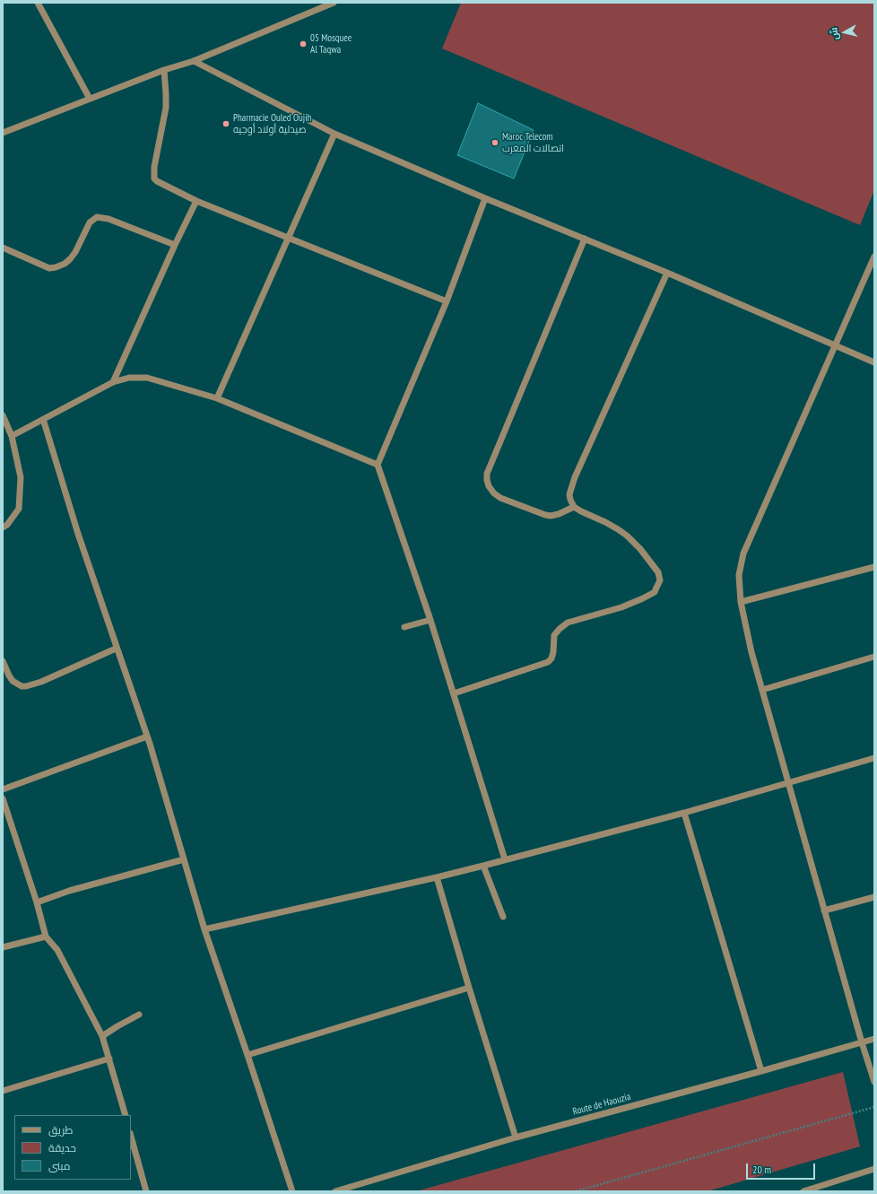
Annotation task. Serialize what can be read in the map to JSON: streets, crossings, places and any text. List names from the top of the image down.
{
  "streets": {
    "street": ["Route de Haouzia"]
  },
  "places": ["05 Mosquee Al Taqwa", "Pharmacie Ouled Oujih صيدلية أولاد أوجيه", "Maroc Telecom اتصالات المغرب"],
  "legend": ["طريق", "حديقة", "مبنى"],
  "scale_bar": "20 m",
  "north": "left"
}
